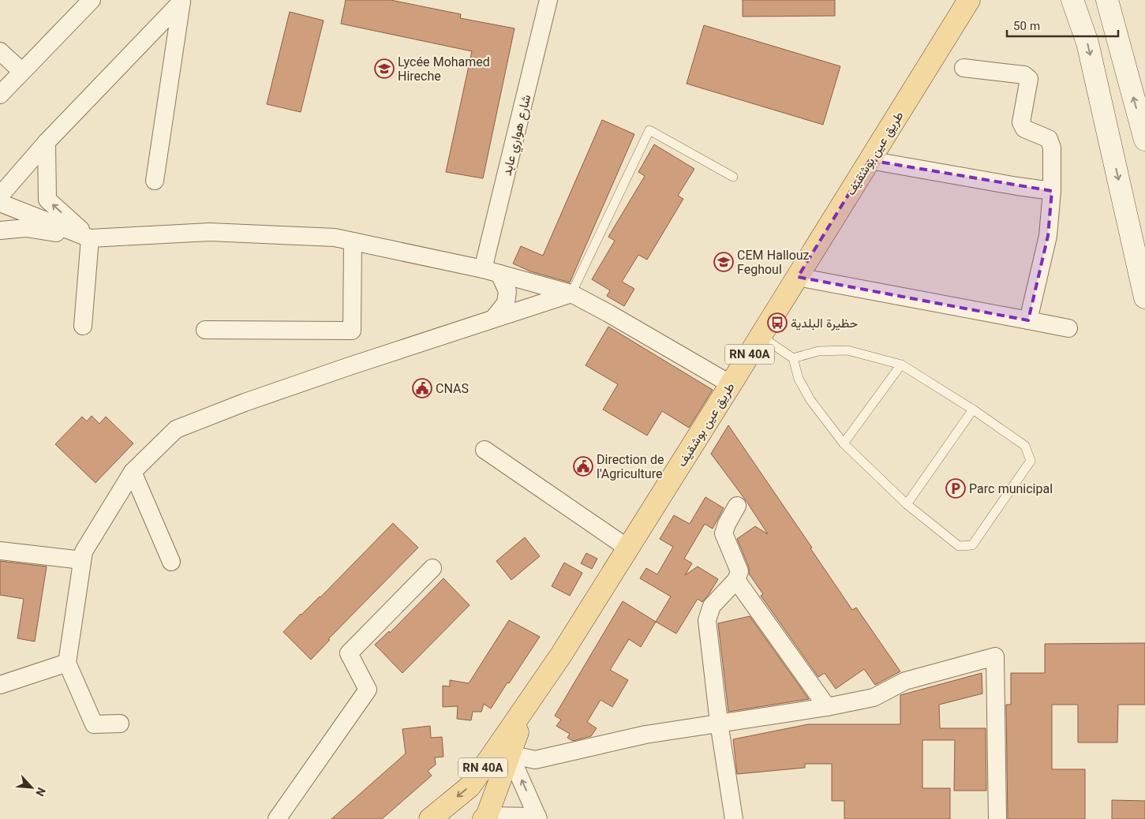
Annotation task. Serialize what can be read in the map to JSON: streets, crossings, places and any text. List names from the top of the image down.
{
  "streets": {
    "main road": ["طريق عين بوشقيف", "RN 40A"],
    "street": ["شارع هواري عابد"]
  },
  "crossings": [
    ["طريق عين بوشقيف", "RN 40A"]
  ],
  "places": {
    "school or university": ["Lycée Mohamed Hireche", "CEM Hallouz Feghoul"],
    "bus stop": ["حظيرة البلدية"],
    "public building": ["CNAS", "Direction de l'Agriculture"],
    "parking": ["Parc municipal"]
  },
  "scale_bar": "50 m",
  "north": "bottom right"
}
